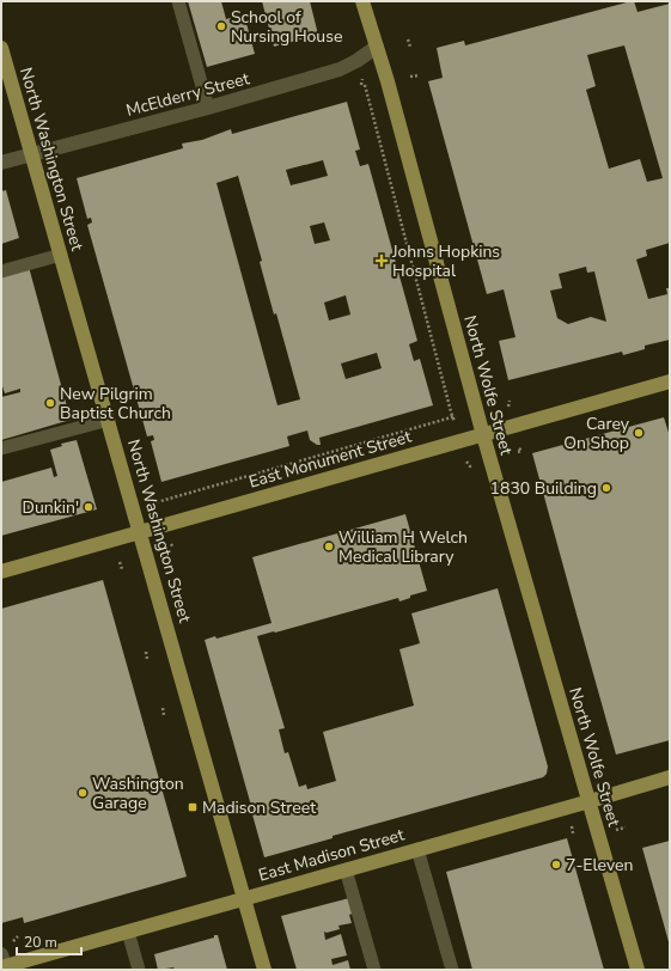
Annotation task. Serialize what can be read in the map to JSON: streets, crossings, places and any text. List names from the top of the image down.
{
  "streets": {
    "main road": [
      "North Washington Street",
      "North Wolfe Street",
      "East Monument Street",
      "East Madison Street"
    ],
    "street": ["McElderry Street"]
  },
  "crossings": [
    ["McElderry Street", "North Washington Street"],
    ["McElderry Street", "North Wolfe Street"],
    ["North Washington Street", "East Monument Street"],
    ["North Washington Street", "East Madison Street"],
    ["North Wolfe Street", "East Monument Street"],
    ["North Wolfe Street", "East Madison Street"]
  ],
  "places": {
    "other": [
      "School of Nursing House",
      "New Pilgrim Baptist Church",
      "Carey On Shop",
      "1830 Building",
      "Dunkin'",
      "William H Welch Medical Library",
      "Washington Garage",
      "7-Eleven"
    ],
    "health": ["Johns Hopkins Hospital"],
    "transit": ["Madison Street"]
  },
  "scale_bar": "20 m"
}
